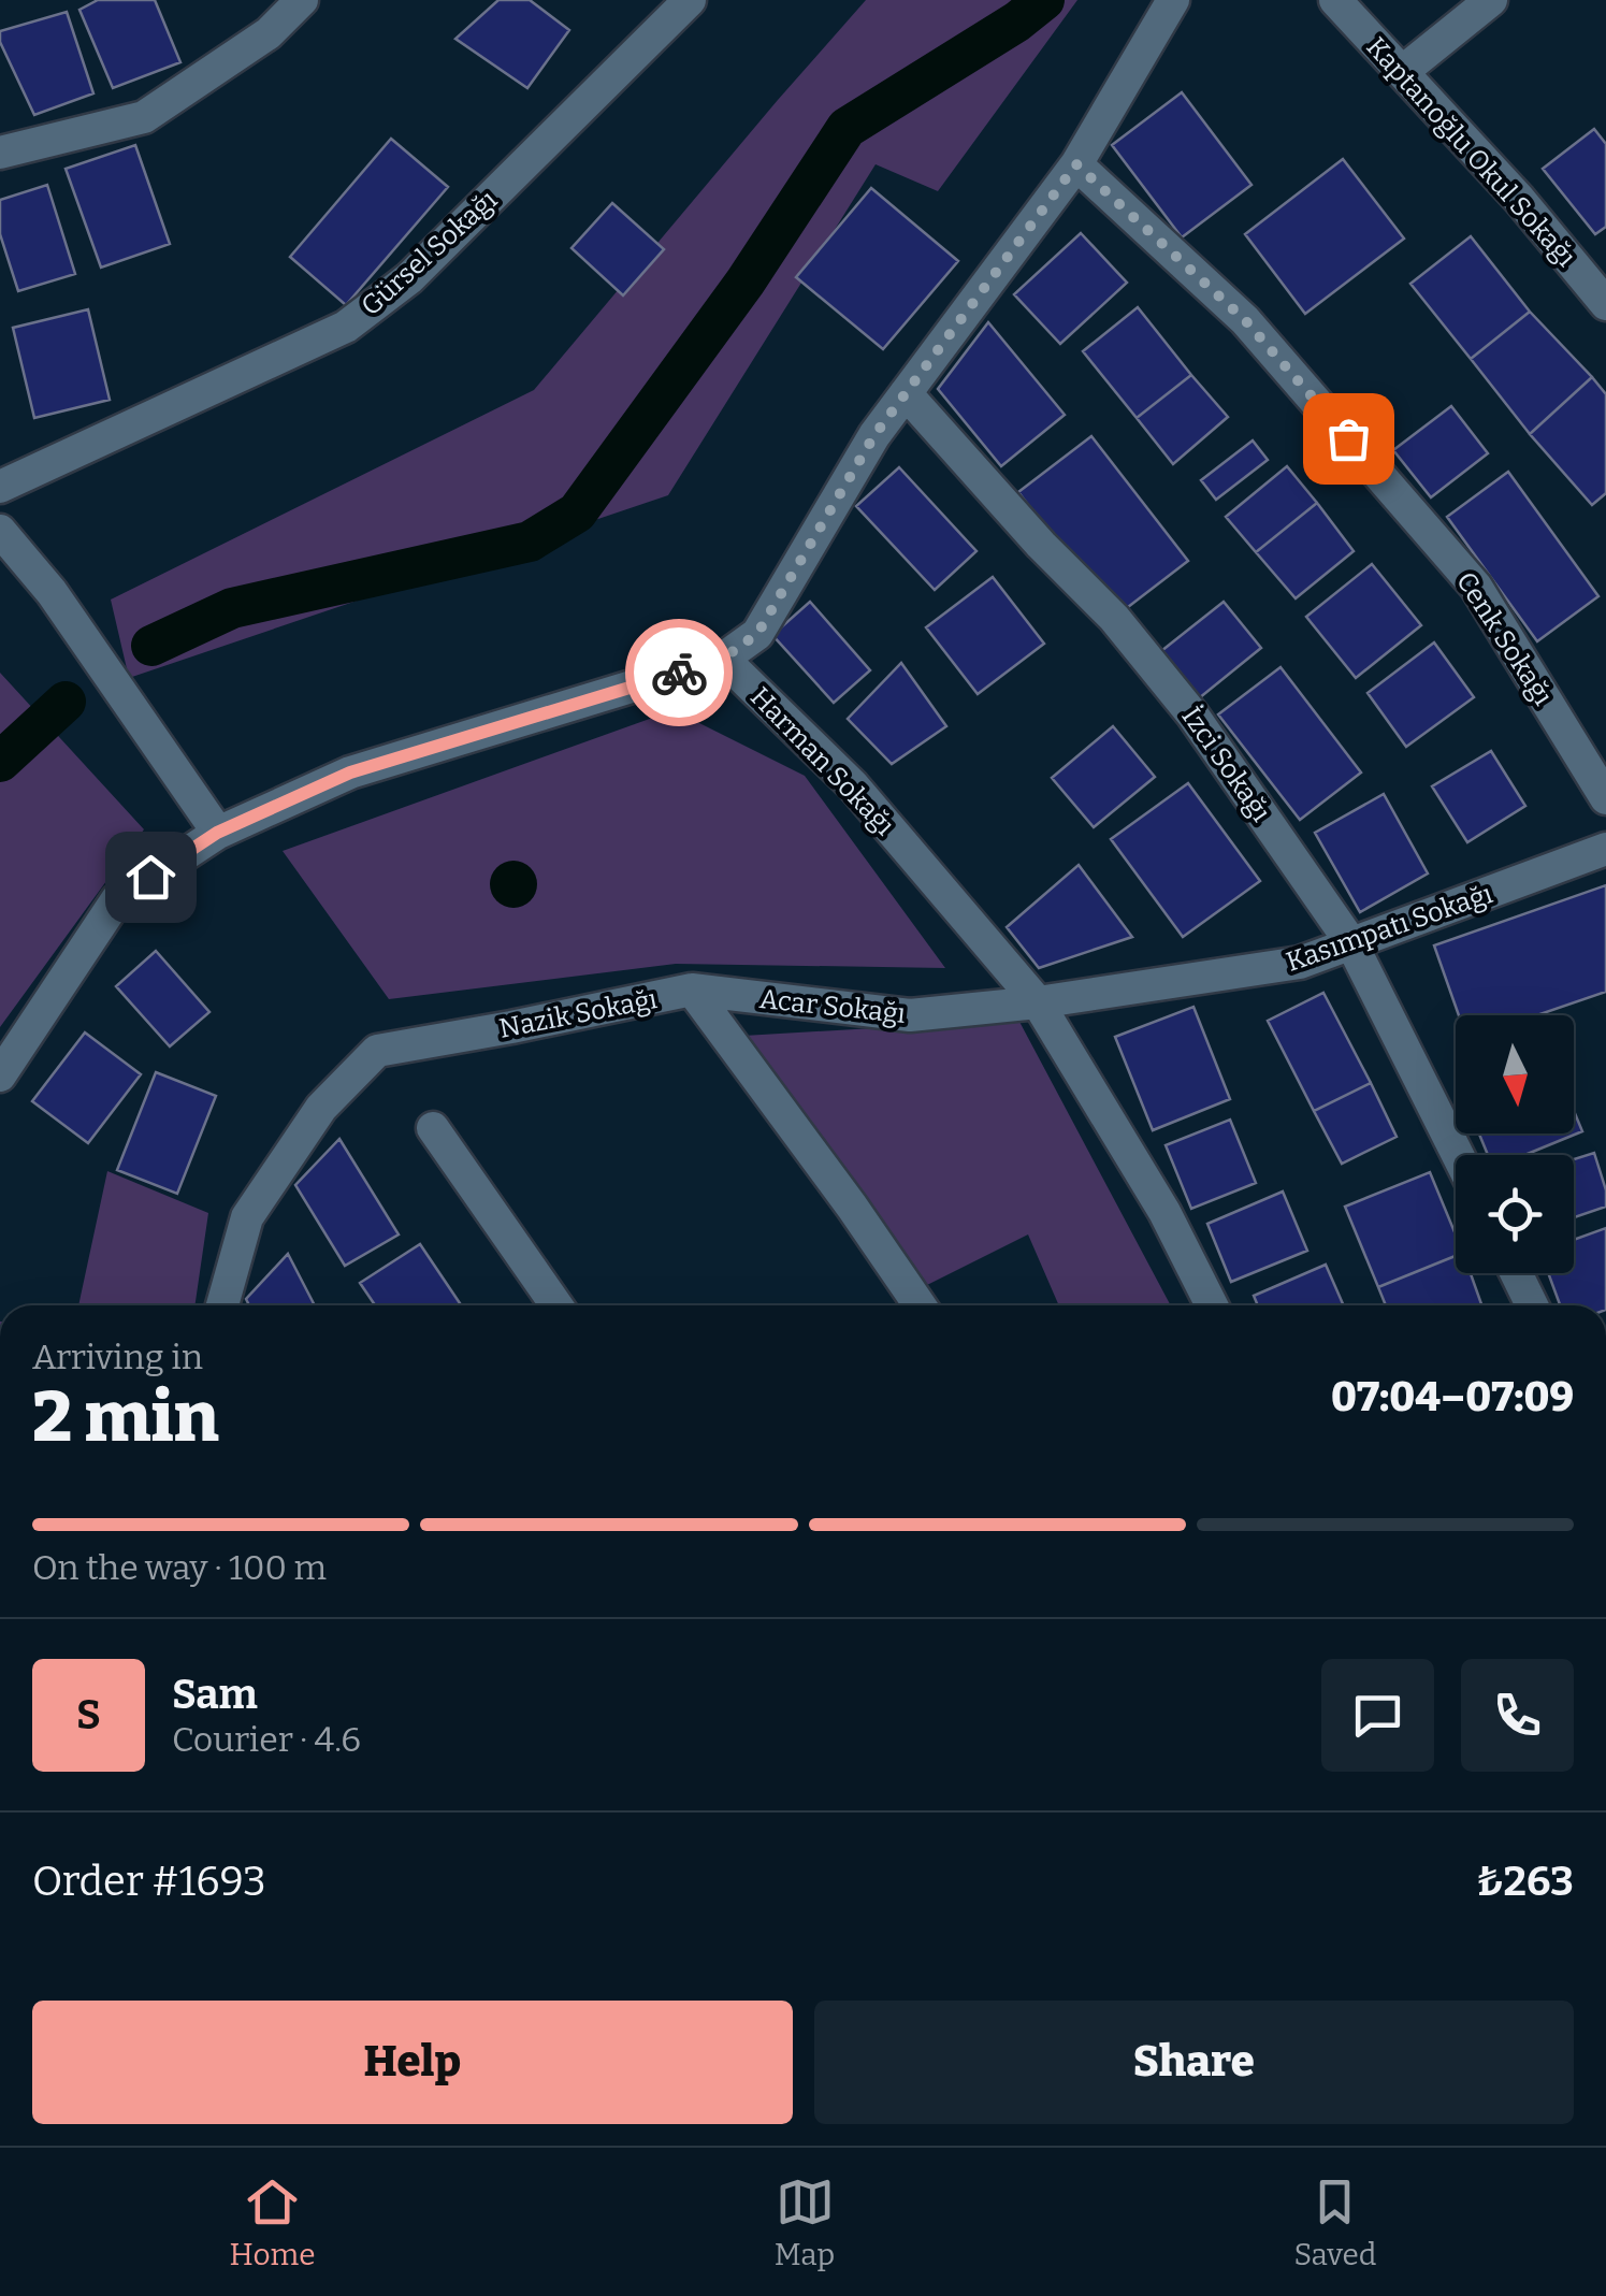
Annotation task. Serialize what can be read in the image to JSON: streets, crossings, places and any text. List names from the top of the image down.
{
  "streets": {
    "street": [
      "Kaptanoğlu Okul Sokağı",
      "Gürsel Sokağı",
      "Cenk Sokağı",
      "Harman Sokağı",
      "İzci Sokağı",
      "Kasımpatı Sokağı",
      "Acar Sokağı",
      "Nazik Sokağı"
    ]
  },
  "crossings": [
    ["Harman Sokağı", "Kasımpatı Sokağı"],
    ["Harman Sokağı", "Acar Sokağı"],
    ["İzci Sokağı", "Kasımpatı Sokağı"],
    ["Kasımpatı Sokağı", "Acar Sokağı"],
    ["Acar Sokağı", "Nazik Sokağı"]
  ],
  "north": "bottom",
  "page": {
    "heading": ["2 min", "Arriving in", "07:04–07:09"],
    "panel": [
      "Sam",
      "Courier · 4.6",
      "Order #1693",
      "₺263"
    ],
    "bar": "On the way · 100 m",
    "round": "S",
    "buttons": ["Help", "Share"],
    "tabs": ["Home", "Map", "Saved"]
  }
}
